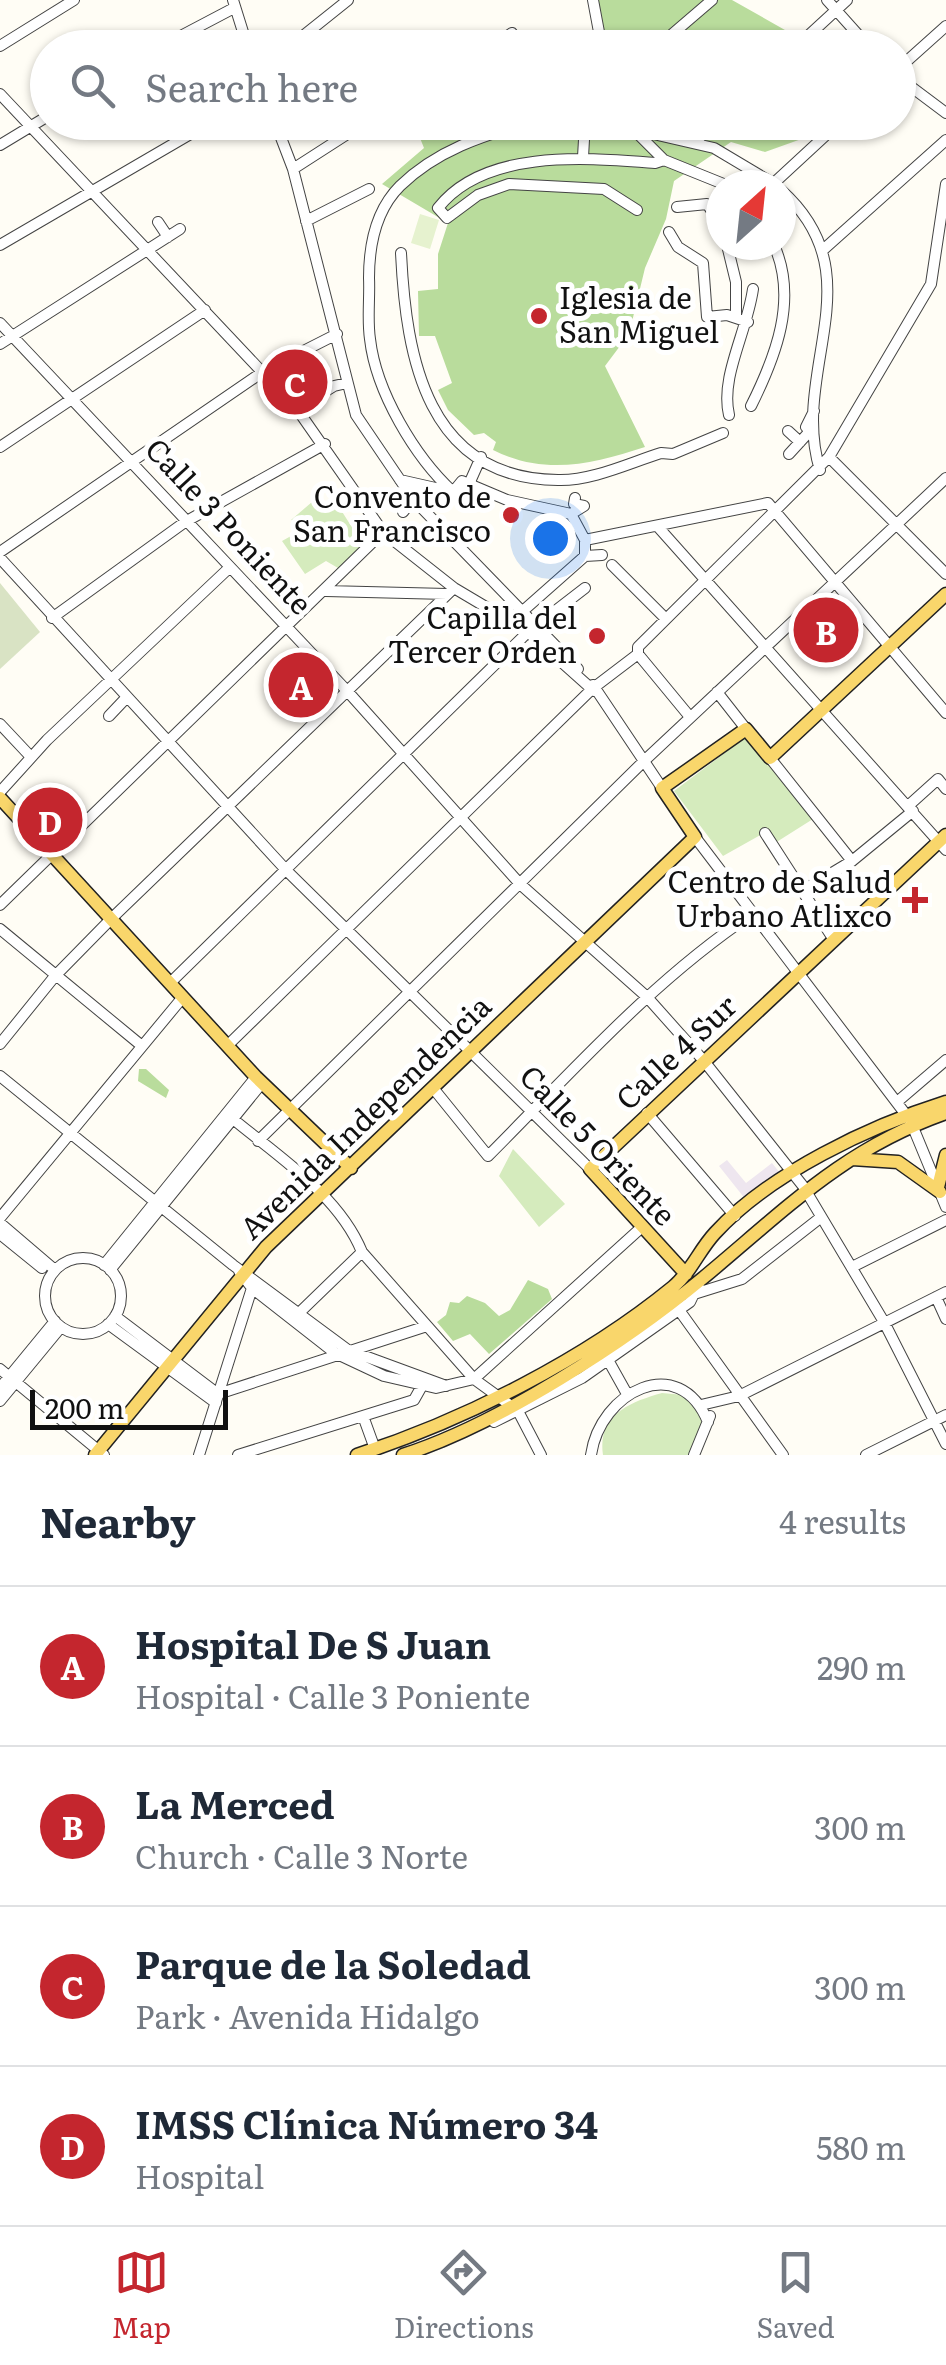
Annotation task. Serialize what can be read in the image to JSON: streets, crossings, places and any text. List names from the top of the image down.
{
  "streets": {
    "main road": ["Calle 4 Sur", "Avenida Independencia", "Calle 5 Oriente"],
    "street": ["Calle 3 Poniente"]
  },
  "crossings": [
    ["Calle 3 Poniente", "Calle 4 Sur"],
    ["Calle 3 Poniente", "Avenida Independencia"],
    ["Calle 4 Sur", "Calle 5 Oriente"],
    ["Avenida Independencia", "Calle 5 Oriente"]
  ],
  "places": {
    "other": ["Iglesia de San Miguel", "Convento de San Francisco", "Capilla del Tercer Orden"],
    "health": ["Centro de Salud Urbano Atlixco"]
  },
  "scale_bar": "200 m",
  "north": "top right",
  "page": {
    "search": "Search here",
    "pins": [
      "C",
      "B",
      "A",
      "D"
    ],
    "scale": "200 m",
    "heading": ["Nearby", "4 results"],
    "list": [
      {
        "mark": "A",
        "name": "Hospital De S Juan",
        "note": "Hospital · Calle 3 Poniente",
        "value": "290 m"
      },
      {
        "mark": "B",
        "name": "La Merced",
        "note": "Church · Calle 3 Norte",
        "value": "300 m"
      },
      {
        "mark": "C",
        "name": "Parque de la Soledad",
        "note": "Park · Avenida Hidalgo",
        "value": "300 m"
      },
      {
        "mark": "D",
        "name": "IMSS Clínica Número 34",
        "note": "Hospital",
        "value": "580 m"
      }
    ],
    "nav": ["Map", "Directions", "Saved"]
  }
}
